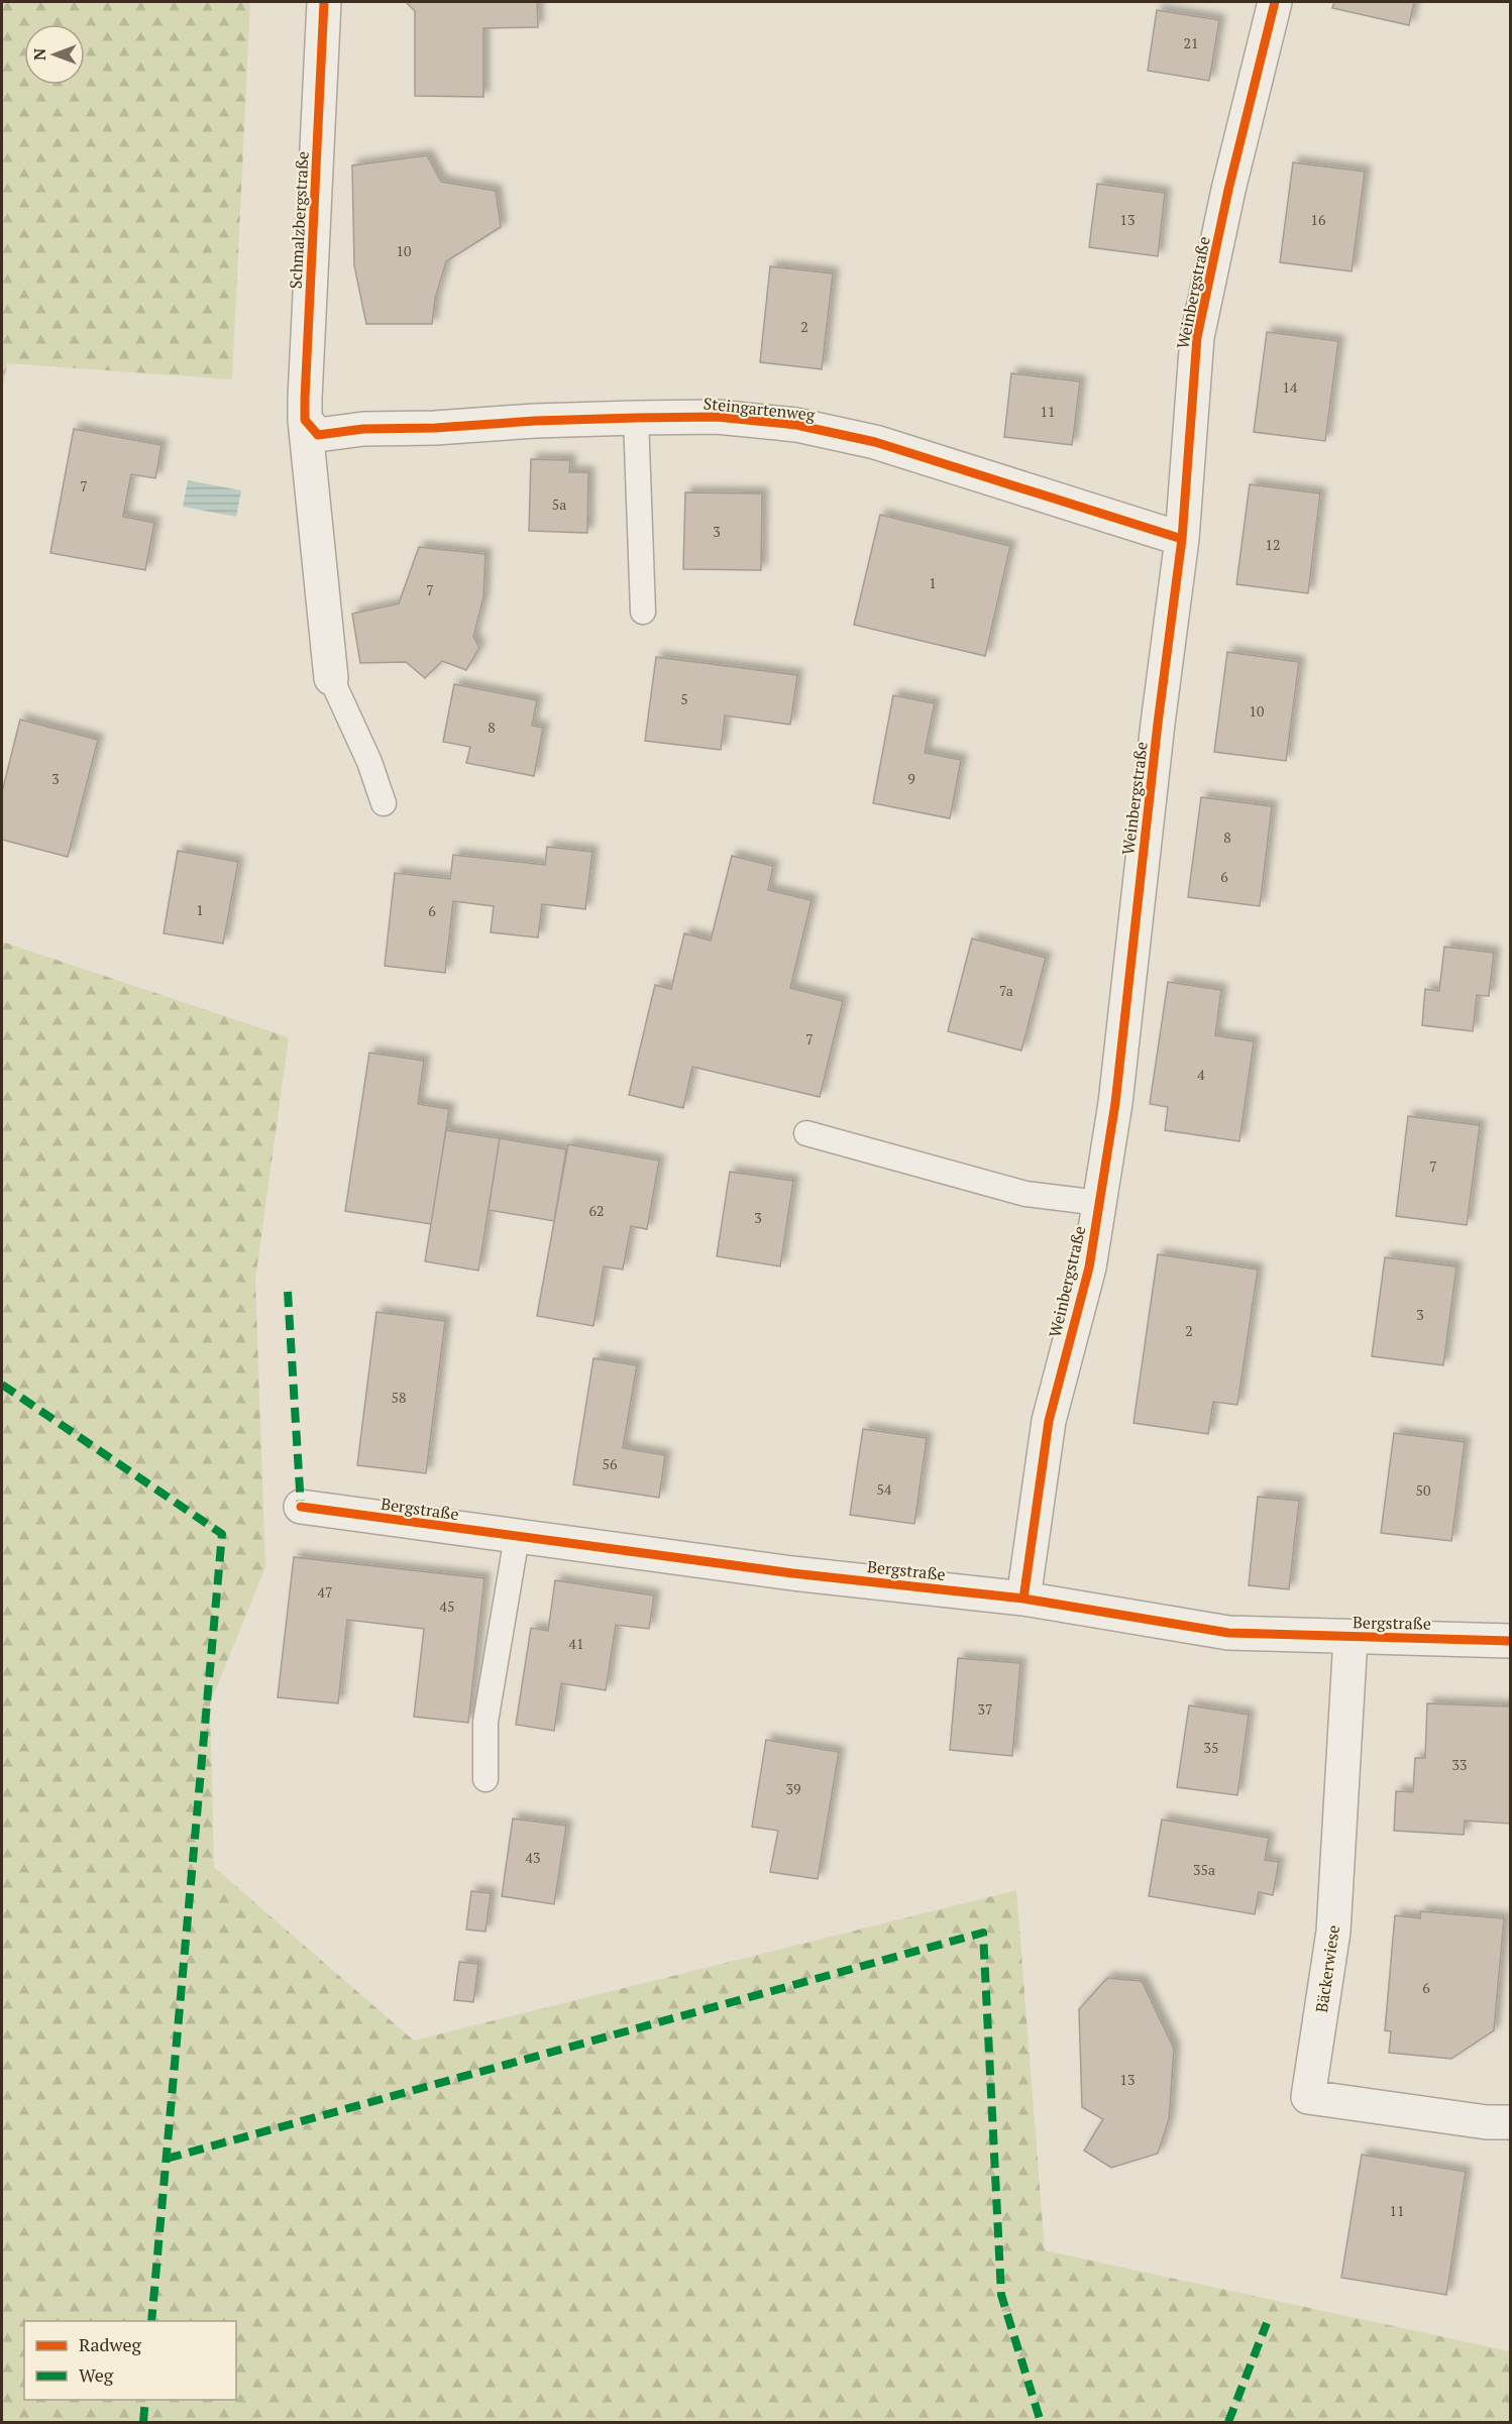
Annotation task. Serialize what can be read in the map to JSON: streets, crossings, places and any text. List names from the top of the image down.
{
  "streets": {
    "street": [
      "Schmalzbergstraße",
      "Weinbergstraße",
      "Steingartenweg",
      "Bergstraße",
      "Bäckerwiese"
    ]
  },
  "crossings": [
    ["Schmalzbergstraße", "Steingartenweg"],
    ["Weinbergstraße", "Steingartenweg"],
    ["Weinbergstraße", "Bergstraße"],
    ["Bergstraße", "Bäckerwiese"]
  ],
  "house_numbers": [
    "21",
    "13",
    "16",
    "10",
    "2",
    "14",
    "11",
    "7",
    "5a",
    "3",
    "12",
    "1",
    "7",
    "5",
    "10",
    "8",
    "3",
    "9",
    "8",
    "6",
    "1",
    "6",
    "7a",
    "7",
    "4",
    "7",
    "62",
    "3",
    "3",
    "2",
    "58",
    "56",
    "54",
    "50",
    "47",
    "45",
    "41",
    "37",
    "35",
    "33",
    "39",
    "43",
    "35a",
    "6",
    "13",
    "11"
  ],
  "legend": ["Radweg", "Weg"],
  "north": "left"
}
